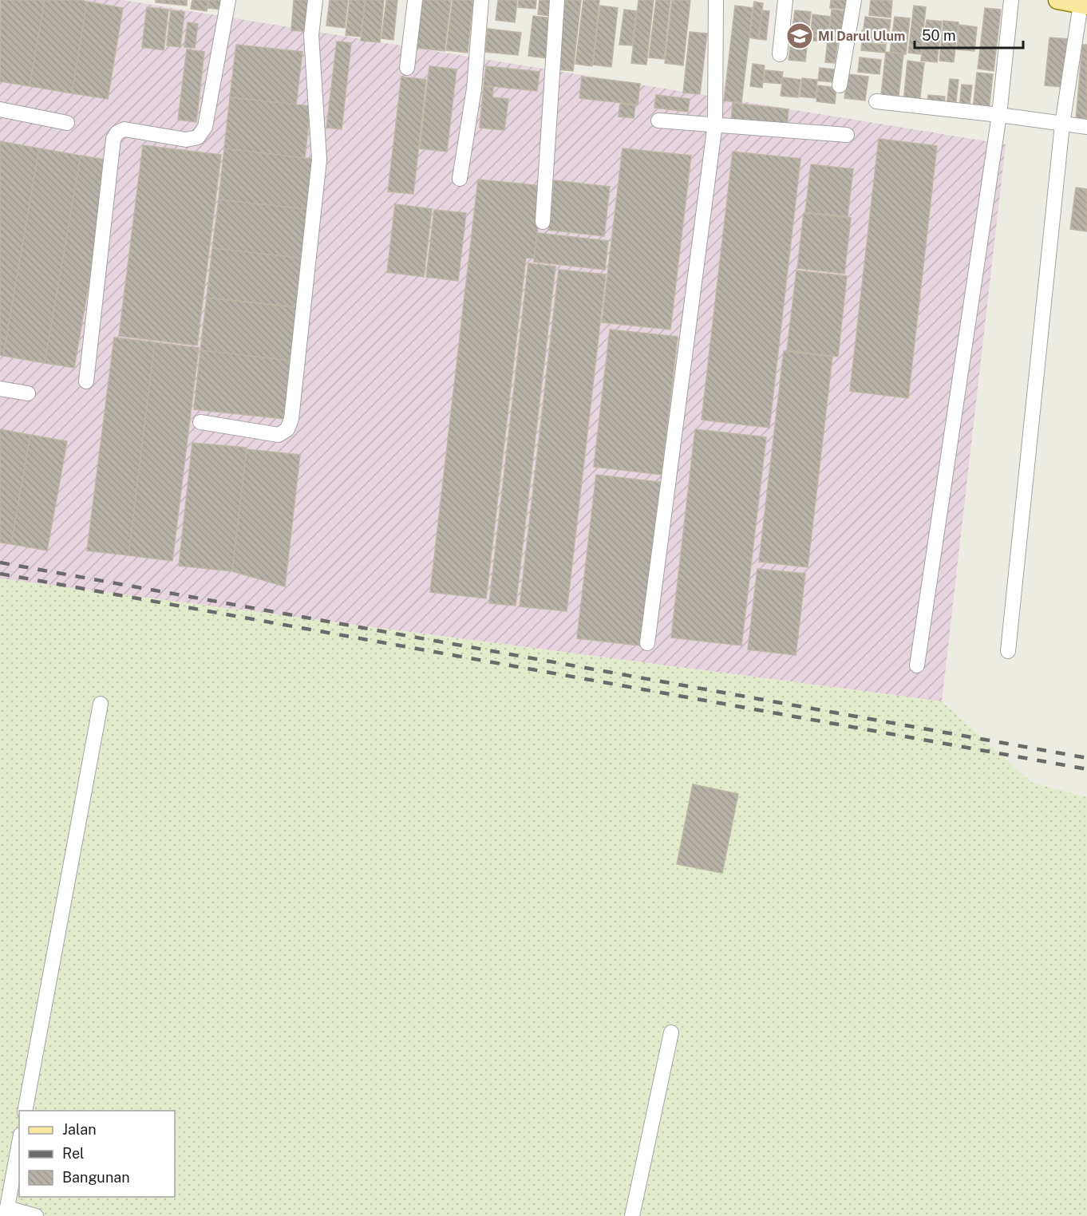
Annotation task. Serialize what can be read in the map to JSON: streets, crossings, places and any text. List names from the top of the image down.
{
  "places": {
    "school or university": ["MI Darul Ulum"]
  },
  "legend": ["Jalan", "Rel", "Bangunan"],
  "scale_bar": "50 m"
}
